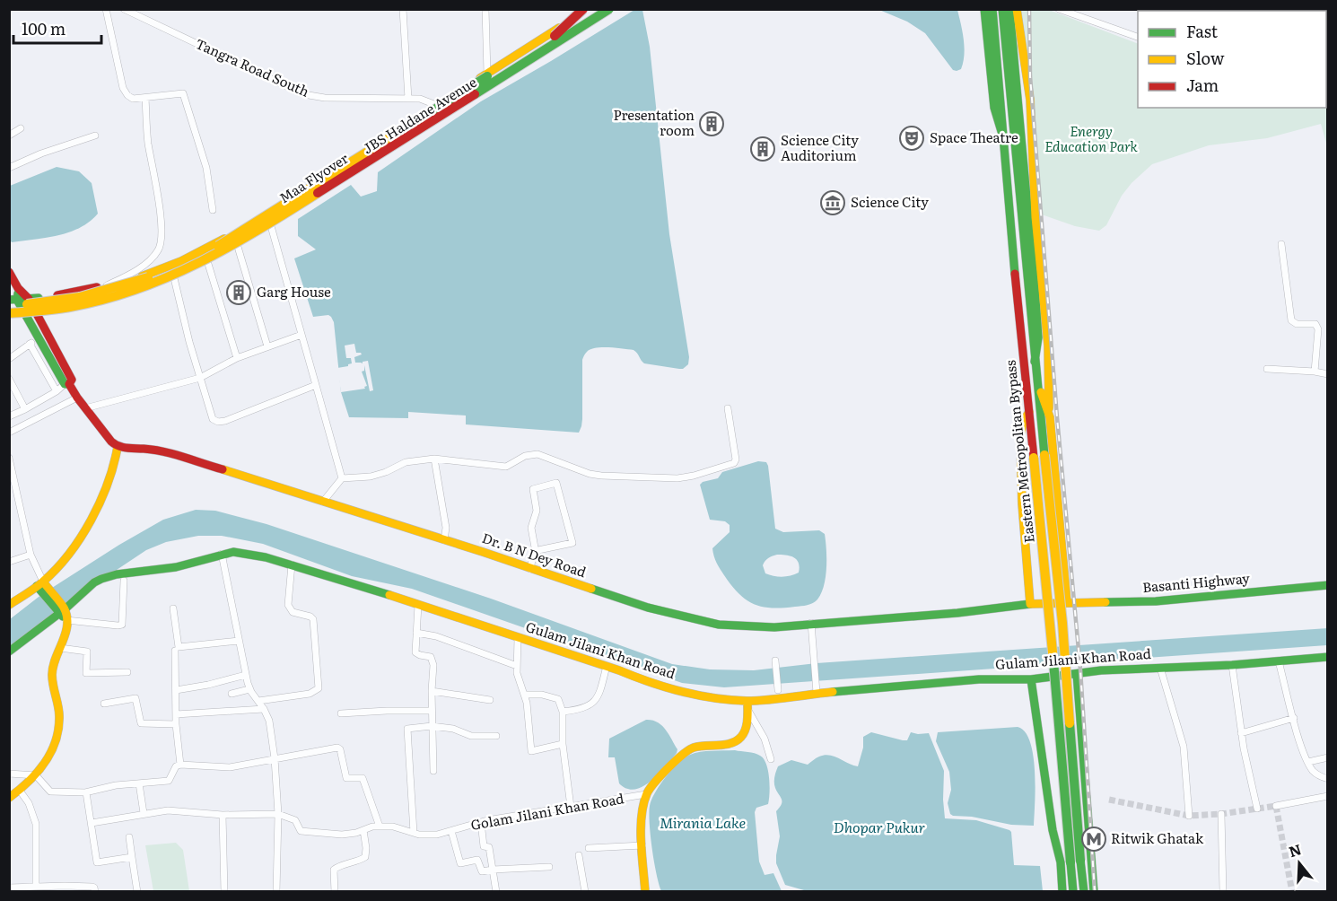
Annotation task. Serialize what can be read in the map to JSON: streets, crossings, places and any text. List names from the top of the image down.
{
  "streets": {
    "main road": [
      "JBS Haldane Avenue",
      "Maa Flyover",
      "Eastern Metropolitan Bypass",
      "Dr. B N Dey Road",
      "Basanti Highway",
      "Gulam Jilani Khan Road"
    ],
    "street": ["Tangra Road South", "Golam Jilani Khan Road"]
  },
  "crossings": [
    ["Tangra Road South", "JBS Haldane Avenue"],
    ["Dr. B N Dey Road", "Basanti Highway"]
  ],
  "water": ["Mirania Lake", "Dhopar Pukur"],
  "parks": ["Energy Education Park"],
  "places": {
    "building": ["Presentation room", "Science City Auditorium", "Garg House"],
    "theatre": ["Space Theatre"],
    "museum": ["Science City"],
    "metro station": ["Ritwik Ghatak"]
  },
  "legend": ["Fast", "Slow", "Jam"],
  "scale_bar": "100 m",
  "north": "top"
}
